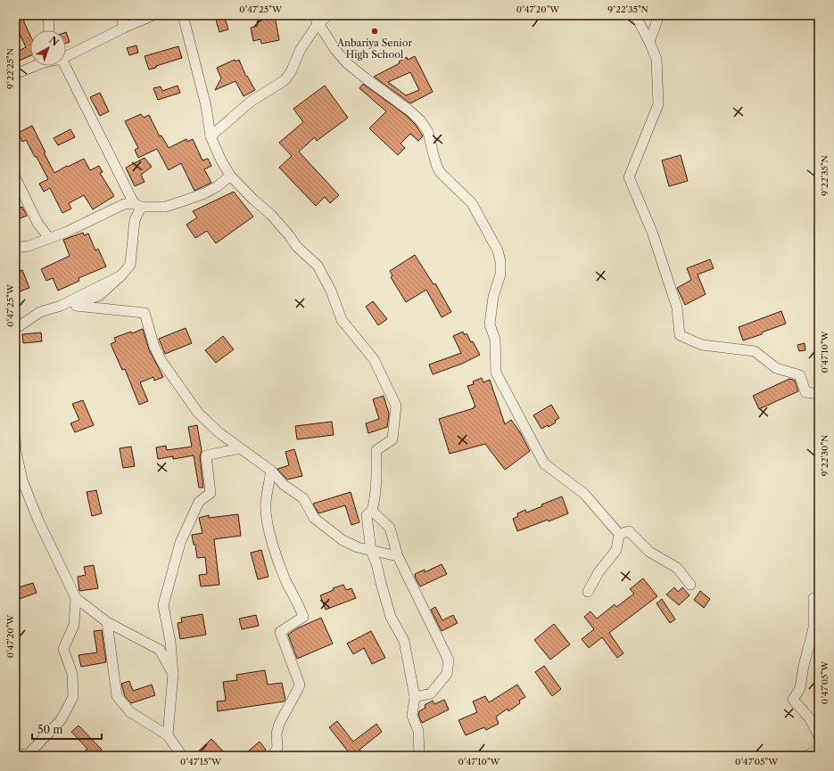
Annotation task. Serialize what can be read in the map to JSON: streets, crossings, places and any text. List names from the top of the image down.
{
  "places": ["Anbariya Senior High School"],
  "scale_bar": "50 m",
  "north": "top right",
  "coordinates": [
    "0°47'25\"W",
    "0°47'20\"W",
    "9°22'35\"N",
    "9°22'25\"N",
    "0°47'10\"W",
    "9°22'30\"N",
    "0°47'05\"W",
    "0°47'15\"W"
  ]
}
